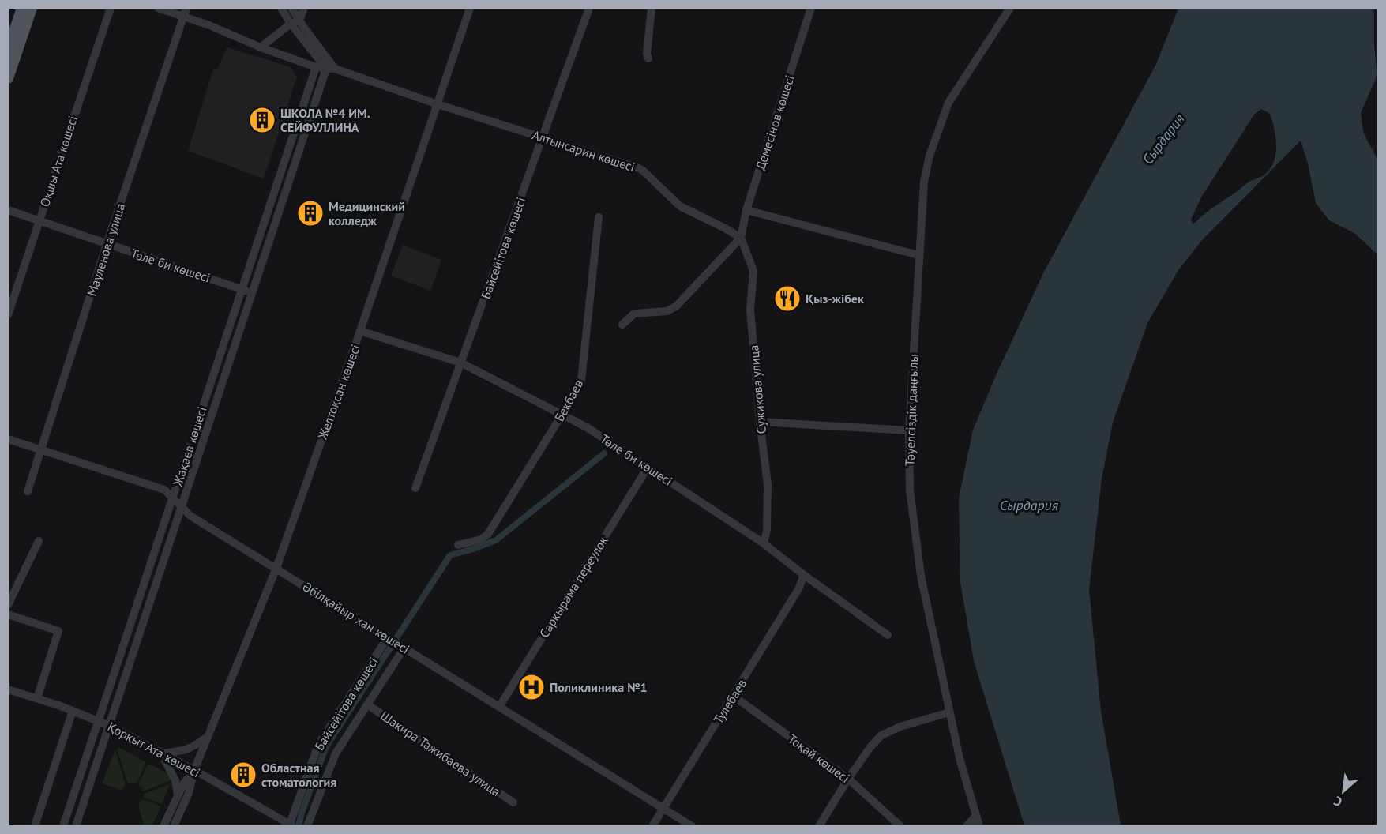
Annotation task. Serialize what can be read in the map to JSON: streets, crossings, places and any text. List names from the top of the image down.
{
  "streets": {
    "street": [
      "Демесінов көшесі",
      "Алтынсарин көшесі",
      "Оқшы Ата көшесі",
      "Байсейітова көшесі",
      "Мауленова улица",
      "Төле би көшесі",
      "Сужикова улица",
      "Желтоқсан көшесі",
      "Бекбаев",
      "Тәуелсіздік даңғылы",
      "Жақаев көшесі",
      "Саркырама переулок",
      "Әбілқайыр хан көшесі",
      "Тулебаев",
      "Қорқыт Ата көшесі",
      "Шакира Тажибаева улица",
      "Тоқай көшесі"
    ]
  },
  "crossings": [
    ["Демесінов көшесі", "Алтынсарин көшесі"],
    ["Демесінов көшесі", "Сужикова улица"],
    ["Алтынсарин көшесі", "Байсейітова көшесі"],
    ["Алтынсарин көшесі", "Сужикова улица"],
    ["Алтынсарин көшесі", "Желтоқсан көшесі"],
    ["Алтынсарин көшесі", "Жақаев көшесі"],
    ["Оқшы Ата көшесі", "Төле би көшесі"],
    ["Байсейітова көшесі", "Төле би көшесі"],
    ["Байсейітова көшесі", "Әбілқайыр хан көшесі"],
    ["Байсейітова көшесі", "Қорқыт Ата көшесі"],
    ["Байсейітова көшесі", "Шакира Тажибаева улица"],
    ["Мауленова улица", "Төле би көшесі"],
    ["Мауленова улица", "Әбілқайыр хан көшесі"],
    ["Төле би көшесі", "Сужикова улица"],
    ["Төле би көшесі", "Желтоқсан көшесі"],
    ["Төле би көшесі", "Бекбаев"],
    ["Төле би көшесі", "Жақаев көшесі"],
    ["Төле би көшесі", "Саркырама переулок"],
    ["Төле би көшесі", "Тулебаев"],
    ["Желтоқсан көшесі", "Әбілқайыр хан көшесі"],
    ["Желтоқсан көшесі", "Қорқыт Ата көшесі"],
    ["Жақаев көшесі", "Әбілқайыр хан көшесі"],
    ["Жақаев көшесі", "Қорқыт Ата көшесі"],
    ["Саркырама переулок", "Әбілқайыр хан көшесі"],
    ["Әбілқайыр хан көшесі", "Тулебаев"],
    ["Тулебаев", "Тоқай көшесі"]
  ],
  "water": ["Сырдария"],
  "places": {
    "building": ["ШКОЛА №4 ИМ. СЕЙФУЛЛИНА", "Медицинский колледж", "Областная стоматология"],
    "restaurant": ["Қыз-жібек"],
    "hospital": ["Поликлиника №1"]
  },
  "north": "bottom left"
}
